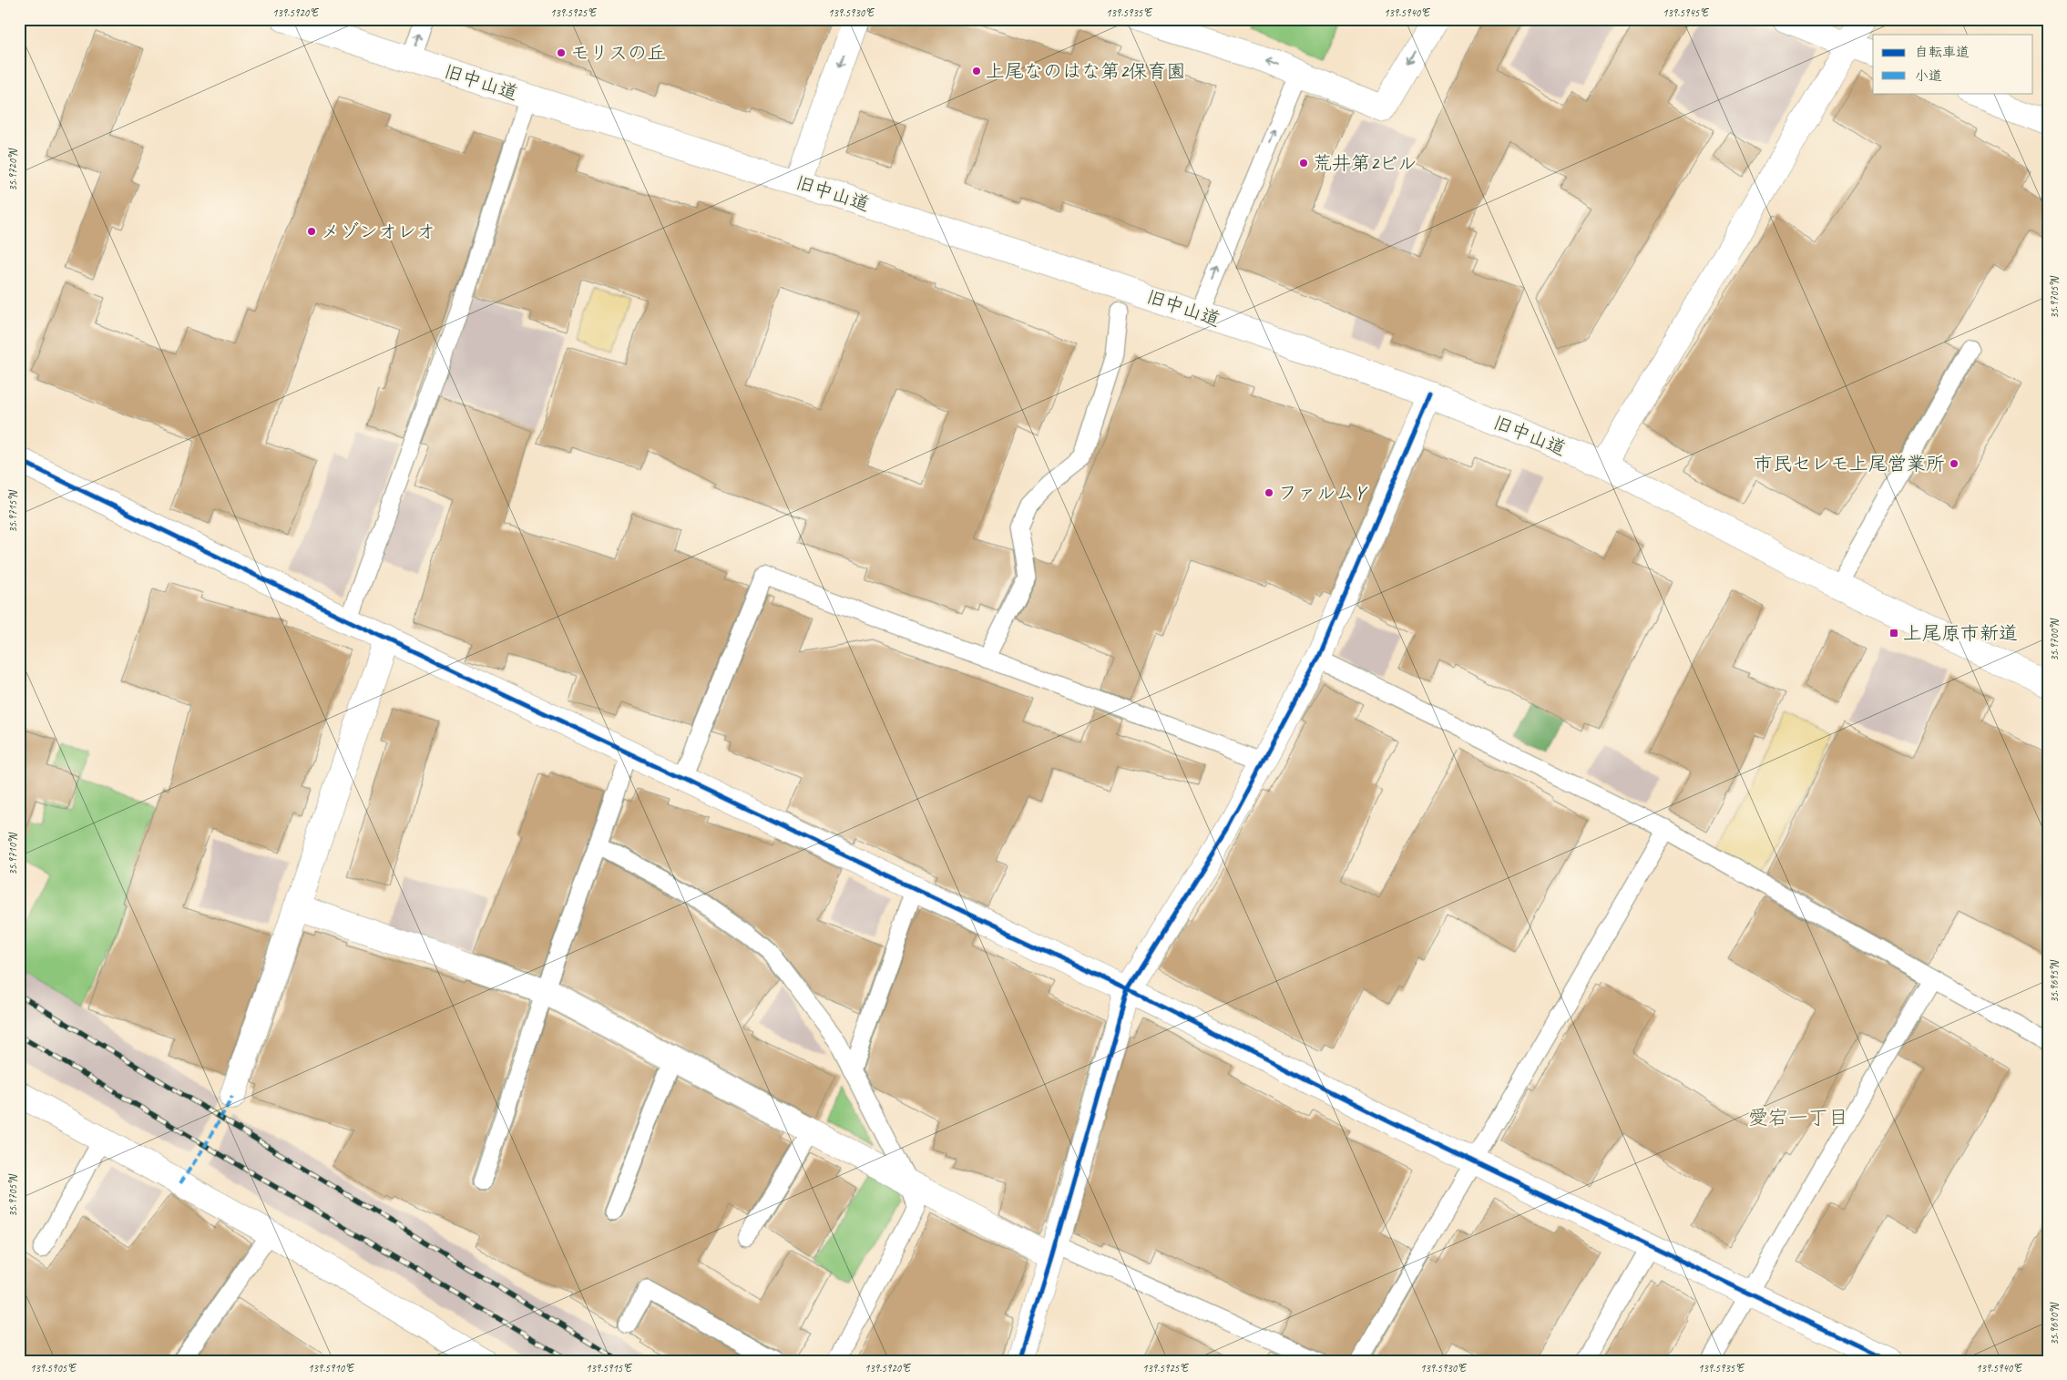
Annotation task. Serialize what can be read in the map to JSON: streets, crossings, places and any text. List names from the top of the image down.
{
  "streets": {
    "street": ["旧中山道"]
  },
  "districts": ["愛宕一丁目"],
  "places": {
    "other": [
      "モリスの丘",
      "上尾なのはな第2保育園",
      "荒井第2ビル",
      "メゾンオレオ",
      "市民セレモ上尾営業所",
      "ファルムY"
    ],
    "transit": ["上尾原市新道"]
  },
  "legend": ["自転車道", "小道"],
  "coordinates": [
    "139.5920°E",
    "139.5925°E",
    "139.5930°E",
    "139.5935°E",
    "139.5940°E",
    "139.5945°E",
    "35.9720°N",
    "35.9705°N",
    "35.9715°N",
    "35.9700°N",
    "35.9710°N",
    "35.9695°N",
    "35.9690°N",
    "139.5905°E",
    "139.5910°E",
    "139.5915°E"
  ]
}
